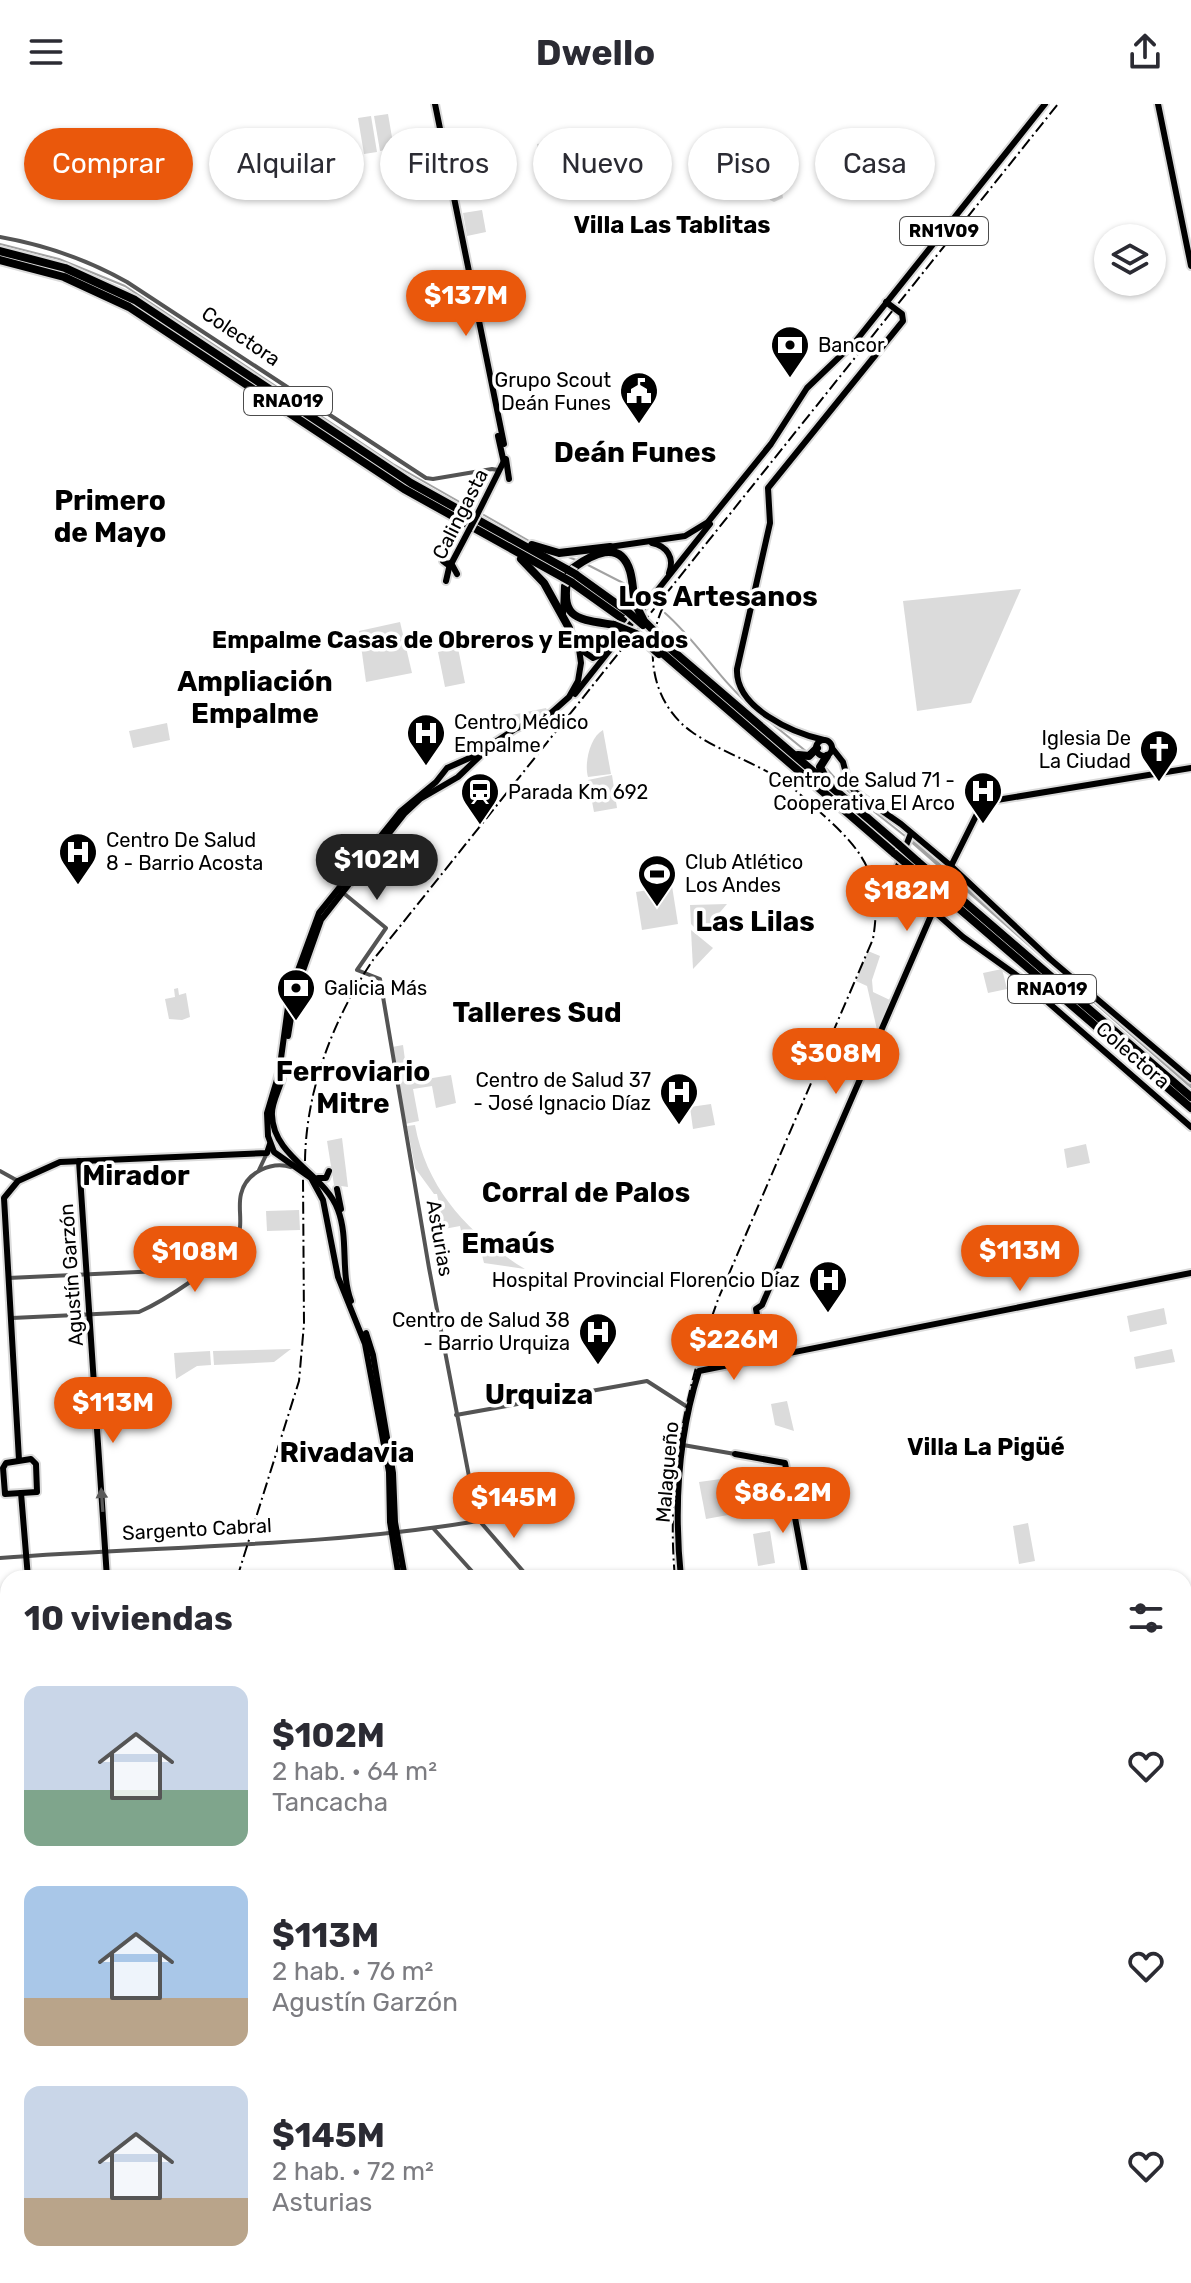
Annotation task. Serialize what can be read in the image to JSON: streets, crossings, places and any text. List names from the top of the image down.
{
  "streets": {
    "highway": ["RNA019"],
    "main road": [
      "RN1V09",
      "Colectora",
      "Calingasta",
      "Agustín Garzón",
      "Malagueño"
    ],
    "street": ["Asturias", "Sargento Cabral"]
  },
  "crossings": [
    ["RN1V09", "RNA019"],
    ["RN1V09", "Asturias"],
    ["RN1V09", "Sargento Cabral"],
    ["Asturias", "Sargento Cabral"],
    ["Agustín Garzón", "Sargento Cabral"]
  ],
  "one_way": ["Agustín Garzón"],
  "districts": [
    "Villa Las Tablitas",
    "Deán Funes",
    "Primero de Mayo",
    "Los Artesanos",
    "Empalme Casas de Obreros y Empleados",
    "Ampliación Empalme",
    "Las Lilas",
    "Talleres Sud",
    "Ferroviario Mitre",
    "Mirador",
    "Corral de Palos",
    "Emaús",
    "Urquiza",
    "Villa La Pigüé",
    "Rivadavia"
  ],
  "places": {
    "bank": ["Bancor", "Galicia Más"],
    "public building": ["Grupo Scout Deán Funes"],
    "hospital": [
      "Centro Médico Empalme",
      "Centro de Salud 71 - Cooperativa El Arco",
      "Centro De Salud 8 - Barrio Acosta",
      "Centro de Salud 37 - José Ignacio Díaz",
      "Hospital Provincial Florencio Díaz",
      "Centro de Salud 38 - Barrio Urquiza"
    ],
    "church": ["Iglesia De La Ciudad"],
    "station": ["Parada Km 692"],
    "sports": ["Club Atlético Los Andes"]
  },
  "page": {
    "header": "Dwello",
    "chip": [
      "Comprar",
      "Alquilar",
      "Filtros",
      "Nuevo",
      "Piso",
      "Casa"
    ],
    "price": [
      "$137M",
      "$102M",
      "$182M",
      "$308M",
      "$113M",
      "$108M",
      "$226M",
      "$113M",
      "$86.2M",
      "$145M"
    ],
    "heading": "10 viviendas",
    "list": [
      {
        "name": "$102M",
        "note": "2 hab. · 64 m² · Tancacha"
      },
      {
        "name": "$113M",
        "note": "2 hab. · 76 m² · Agustín Garzón"
      },
      {
        "name": "$145M",
        "note": "2 hab. · 72 m² · Asturias"
      }
    ]
  }
}
